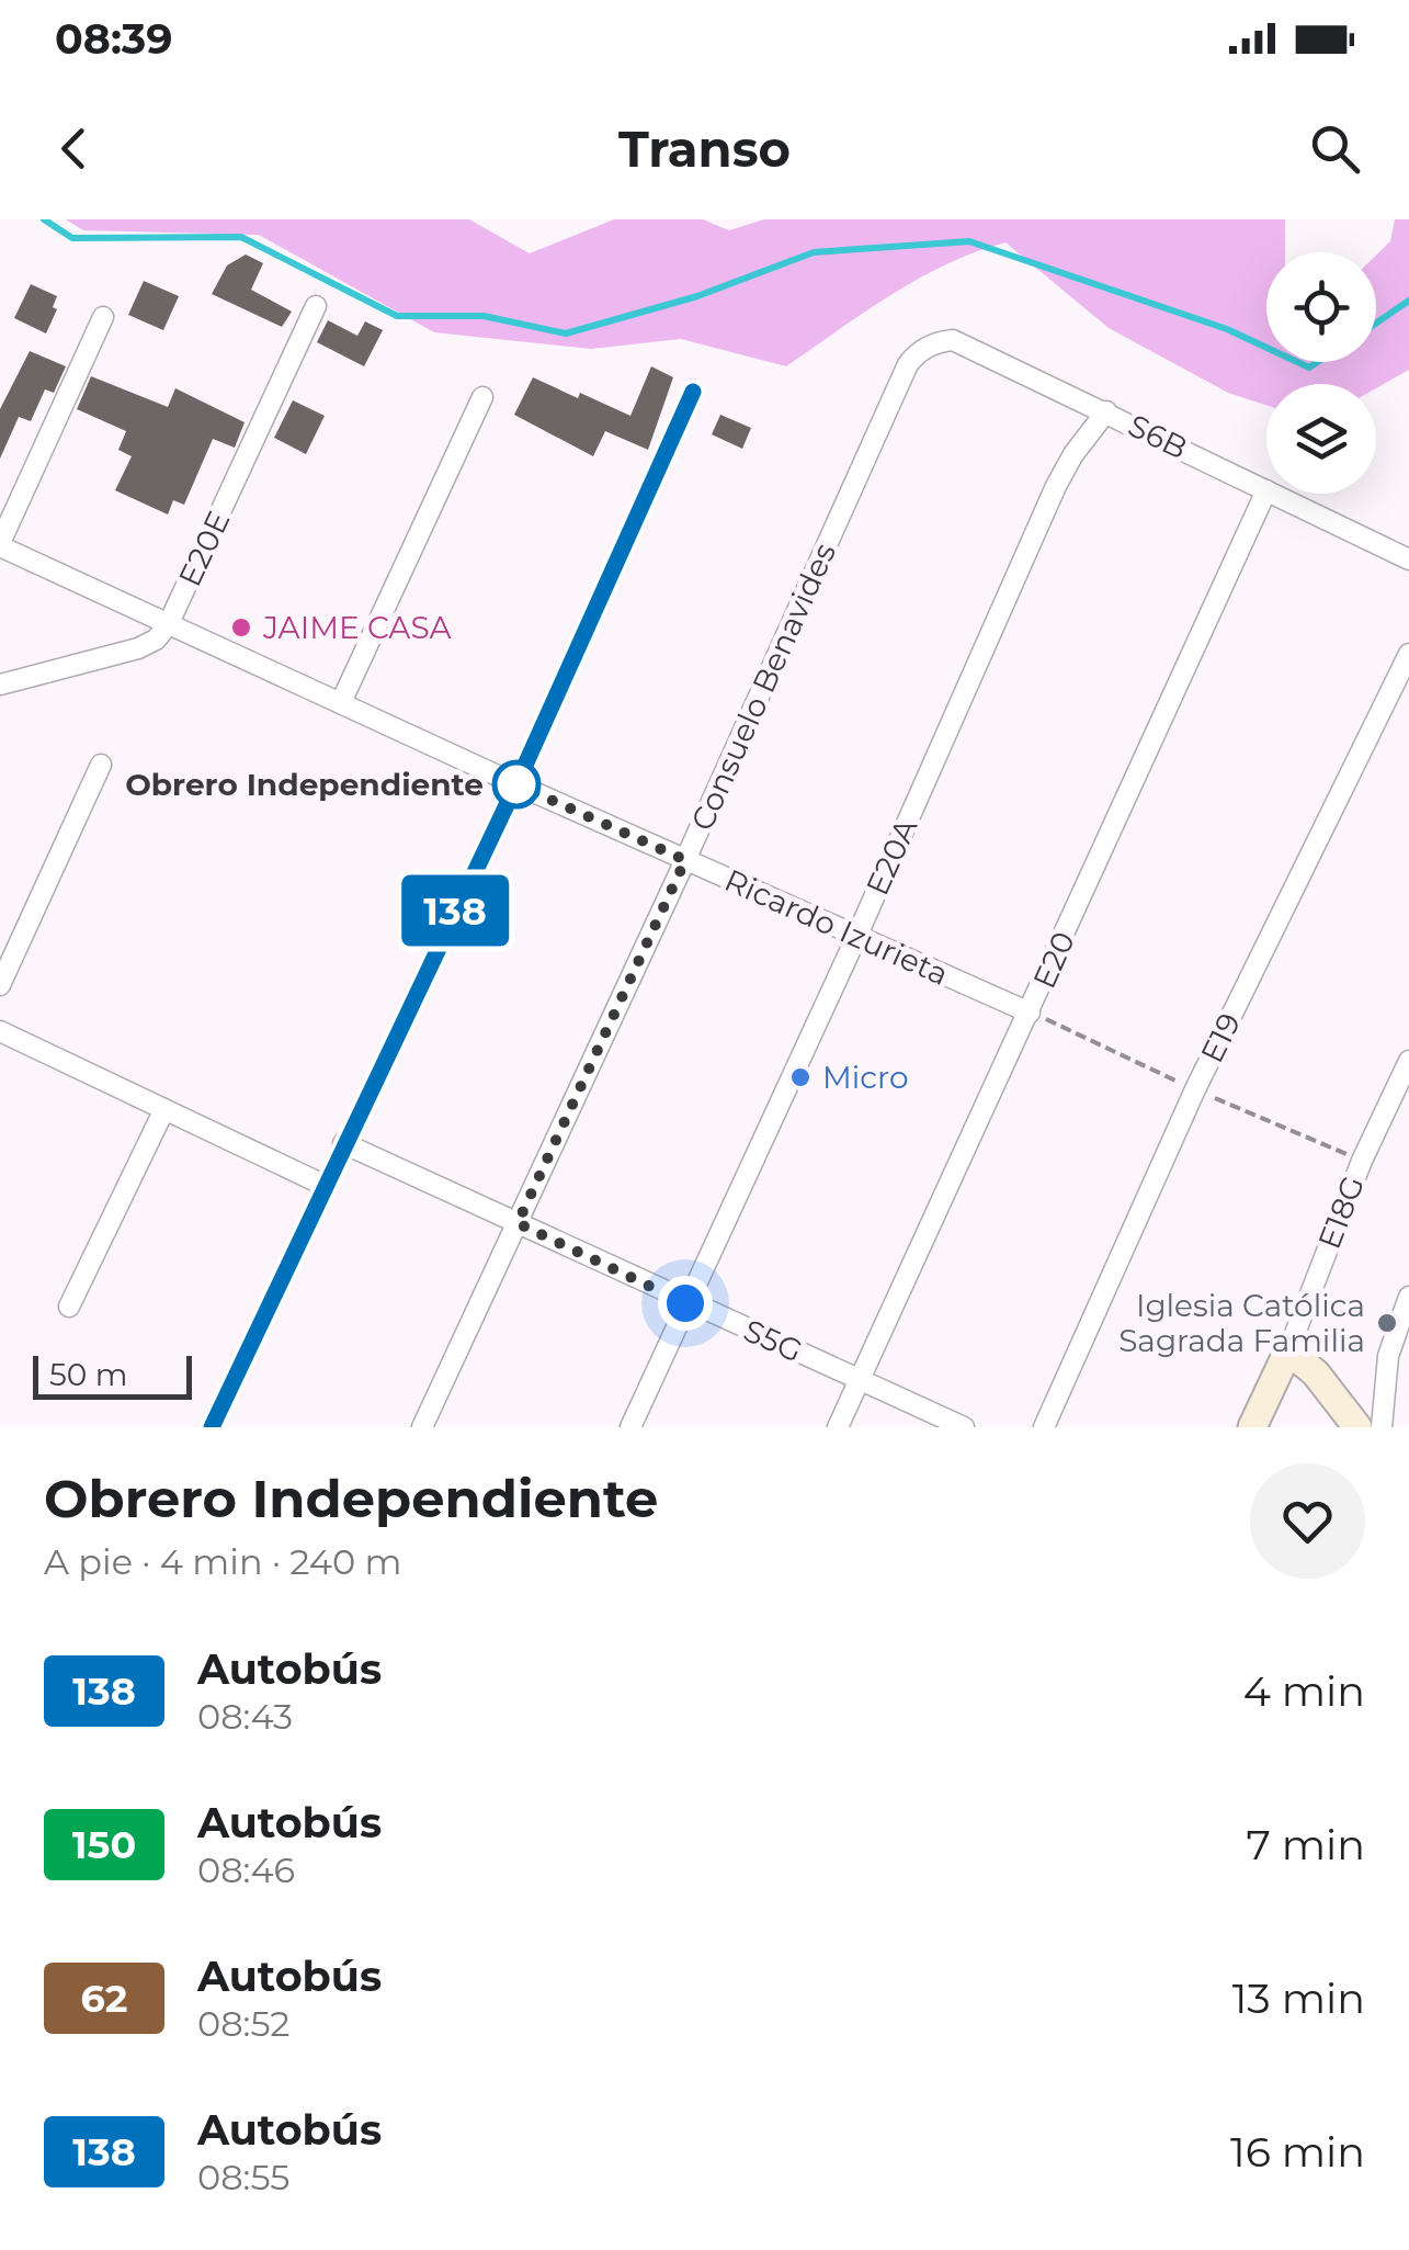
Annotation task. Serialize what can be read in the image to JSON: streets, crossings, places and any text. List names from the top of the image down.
{
  "streets": {
    "street": [
      "S6B",
      "E20E",
      "Consuelo Benavides",
      "E20A",
      "Ricardo Izurieta",
      "E20",
      "E19",
      "E18G",
      "S5G"
    ]
  },
  "crossings": [
    ["S6B", "Consuelo Benavides"],
    ["S6B", "E20A"],
    ["S6B", "E20"],
    ["E20E", "Ricardo Izurieta"],
    ["Consuelo Benavides", "Ricardo Izurieta"],
    ["Consuelo Benavides", "S5G"],
    ["E20A", "Ricardo Izurieta"],
    ["E20A", "S5G"],
    ["Ricardo Izurieta", "E20"],
    ["E20", "S5G"]
  ],
  "places": [
    "JAIME CASA",
    "Obrero Independiente",
    "Micro",
    "Iglesia Católica Sagrada Familia"
  ],
  "lines": ["bus line 138"],
  "scale_bar": "50 m",
  "page": {
    "status": "08:39",
    "header": "Transo",
    "on_map": "138",
    "scale": "50 m",
    "heading": ["Obrero Independiente", "A pie · 4 min · 240 m"],
    "list": [
      {
        "mark": "138",
        "name": "Autobús",
        "note": "08:43",
        "value": "4 min"
      },
      {
        "mark": "150",
        "name": "Autobús",
        "note": "08:46",
        "value": "7 min"
      },
      {
        "mark": "62",
        "name": "Autobús",
        "note": "08:52",
        "value": "13 min"
      },
      {
        "mark": "138",
        "name": "Autobús",
        "note": "08:55",
        "value": "16 min"
      }
    ]
  }
}
